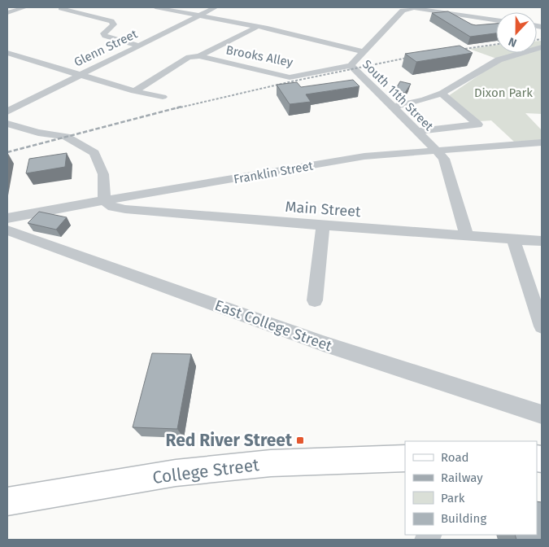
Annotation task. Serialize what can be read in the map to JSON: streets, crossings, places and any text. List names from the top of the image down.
{
  "streets": {
    "main road": ["College Street"],
    "street": [
      "Glenn Street",
      "Brooks Alley",
      "South 11th Street",
      "Franklin Street",
      "Main Street",
      "East College Street"
    ]
  },
  "crossings": [
    ["Brooks Alley", "South 11th Street"],
    ["South 11th Street", "Franklin Street"],
    ["Franklin Street", "Main Street"]
  ],
  "parks": ["Dixon Park"],
  "places": {
    "transit": ["Red River Street"]
  },
  "legend": [
    "Road",
    "Railway",
    "Park",
    "Building"
  ],
  "north": "bottom"
}
